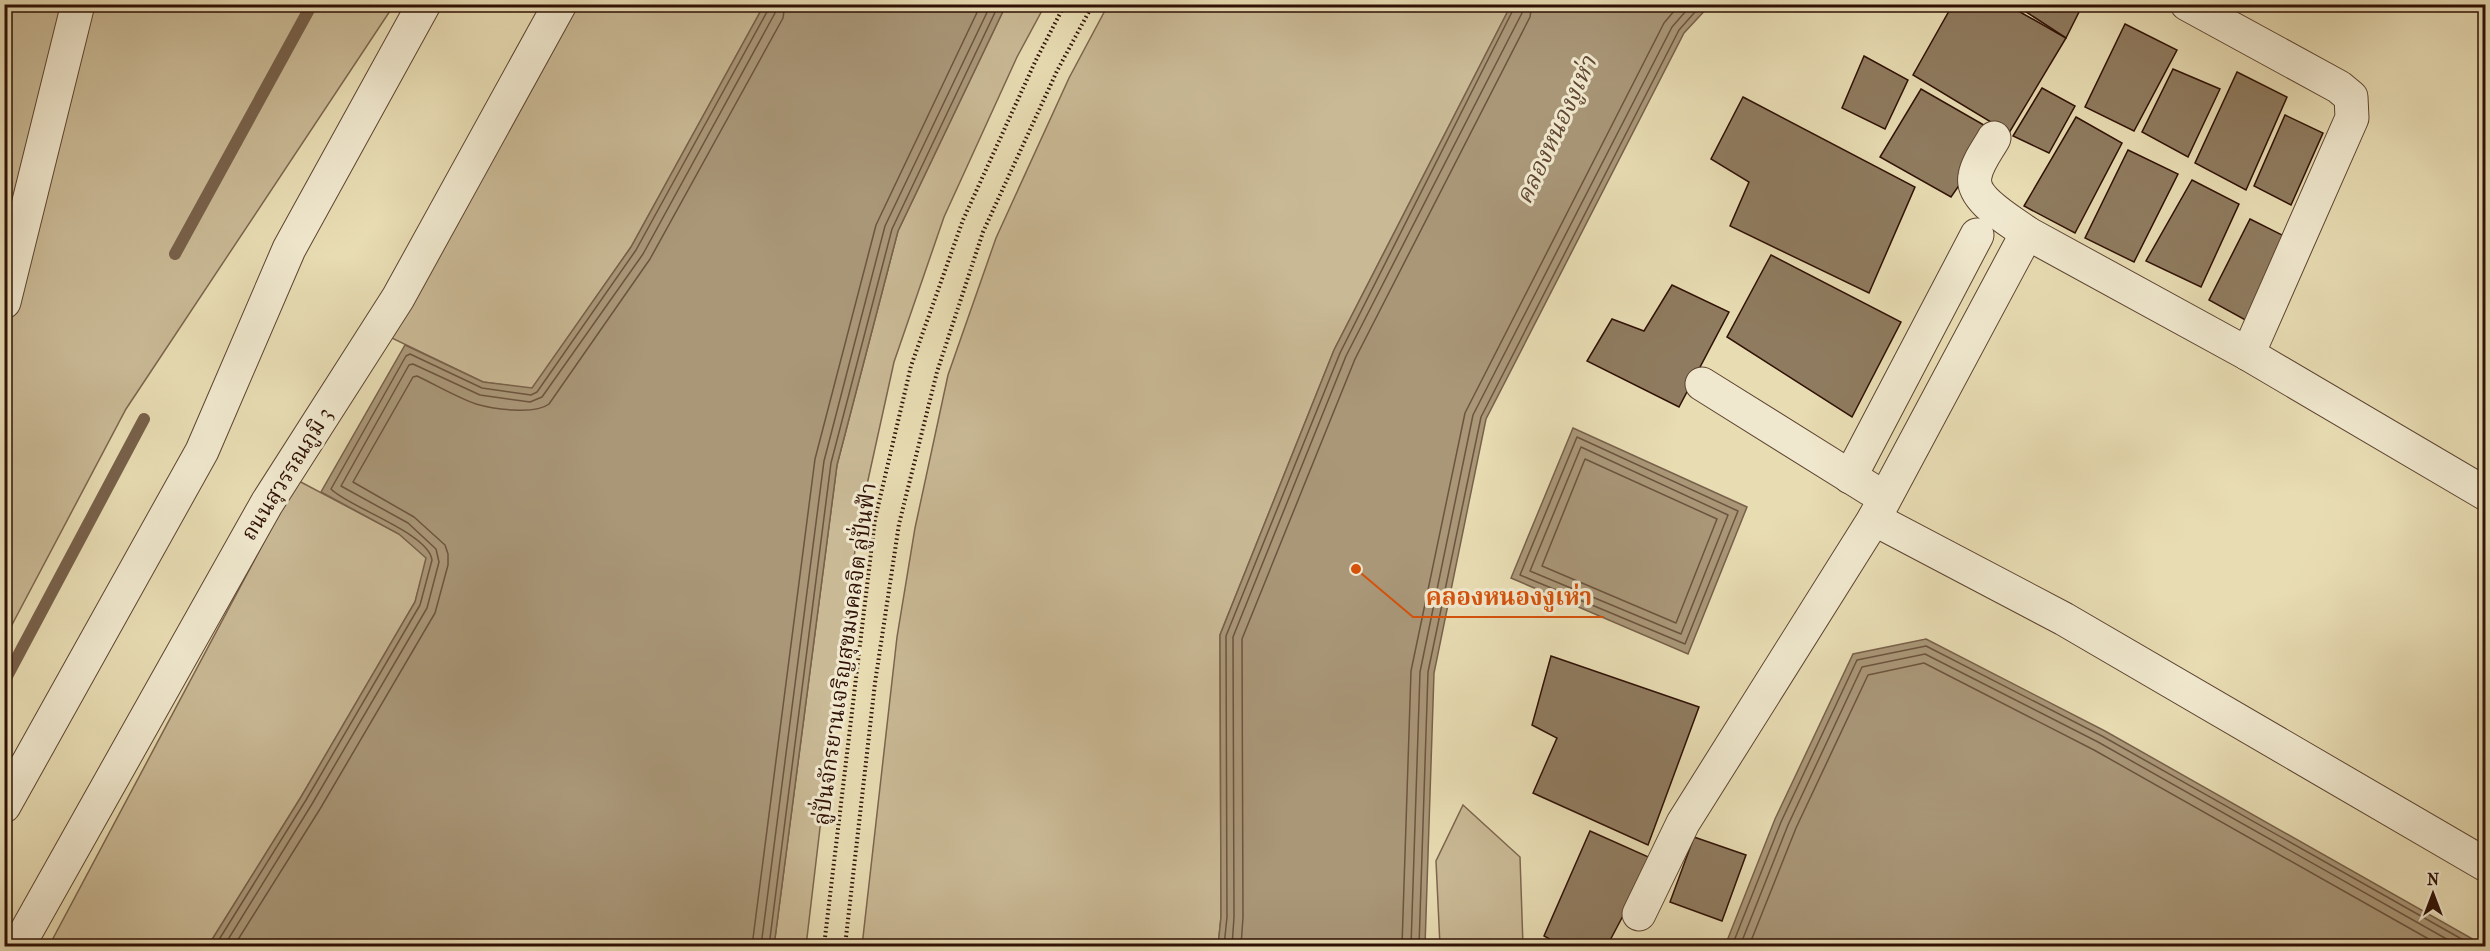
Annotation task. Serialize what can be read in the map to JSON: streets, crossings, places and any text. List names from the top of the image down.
{
  "streets": {
    "street": ["ถนนสุวรรณภูมิ 3"],
    "path": ["ลู่ปั่นจักรยานเจริญสุขมงคลจิต ลู่ปั่นฟ้า"]
  },
  "water": ["คลองหนองงูเห่า"],
  "places": ["คลองหนองงูเห่า"],
  "north": "top"
}
